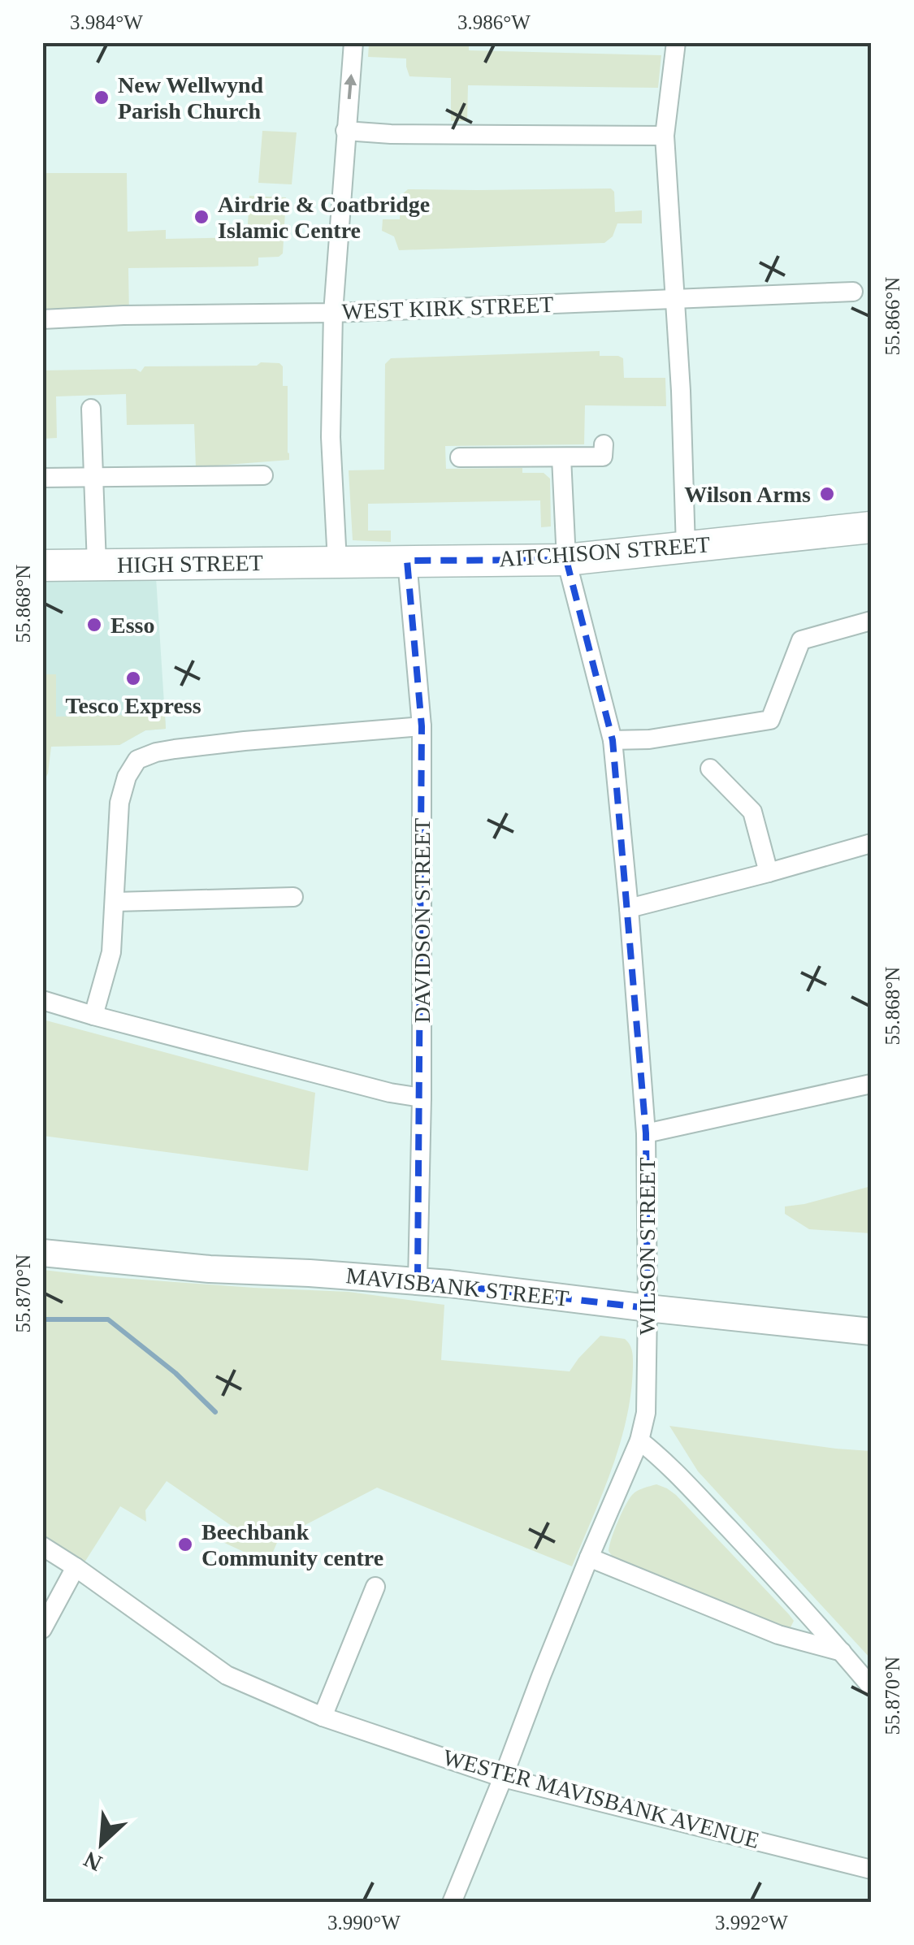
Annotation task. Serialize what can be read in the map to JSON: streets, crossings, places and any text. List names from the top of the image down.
{
  "streets": {
    "main road": ["AITCHISON STREET", "HIGH STREET"],
    "street": [
      "WEST KIRK STREET",
      "DAVIDSON STREET",
      "WILSON STREET",
      "MAVISBANK STREET",
      "WESTER MAVISBANK AVENUE"
    ]
  },
  "crossings": [
    ["AITCHISON STREET", "HIGH STREET"],
    ["AITCHISON STREET", "DAVIDSON STREET"],
    ["AITCHISON STREET", "WILSON STREET"],
    ["DAVIDSON STREET", "MAVISBANK STREET"],
    ["WILSON STREET", "MAVISBANK STREET"],
    ["WILSON STREET", "WESTER MAVISBANK AVENUE"]
  ],
  "places": [
    "New Wellwynd Parish Church",
    "Airdrie & Coatbridge Islamic Centre",
    "Wilson Arms",
    "Esso",
    "Tesco Express",
    "Beechbank Community centre"
  ],
  "north": "bottom left",
  "coordinates": [
    "3.984°W",
    "3.986°W",
    "55.866°N",
    "55.868°N",
    "55.870°N",
    "3.990°W",
    "3.992°W"
  ]
}
